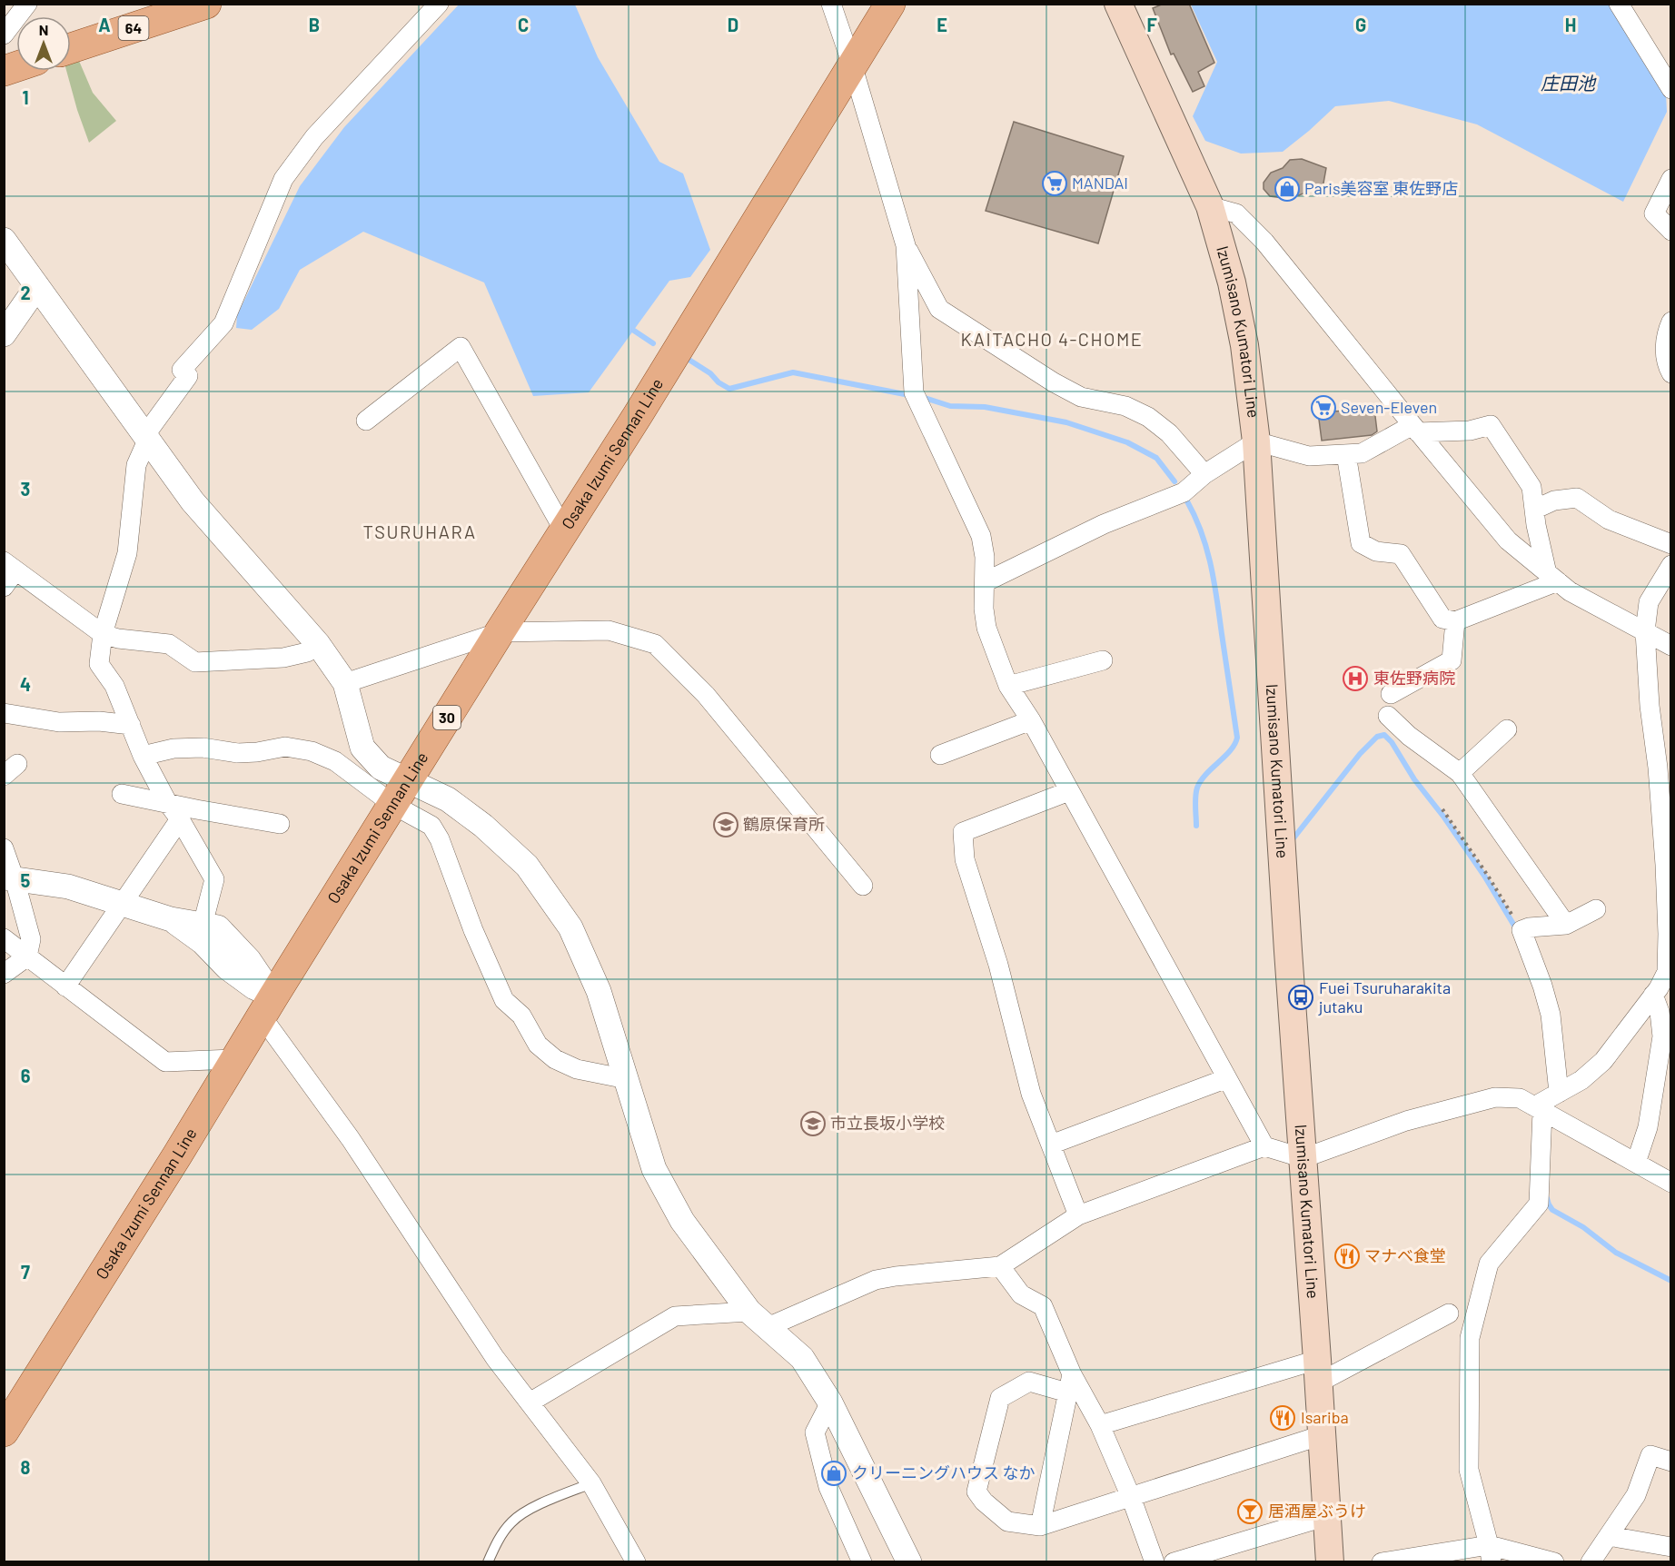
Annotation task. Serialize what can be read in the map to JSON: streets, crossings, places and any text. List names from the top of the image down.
{
  "streets": {
    "main road": [
      "64",
      "Izumisano Kumatori Line",
      "Osaka Izumi Sennan Line",
      "30"
    ]
  },
  "districts": ["KAITACHO 4-CHOME", "TSURUHARA"],
  "water": ["庄田池"],
  "places": {
    "supermarket": ["MANDAI", "Seven-Eleven"],
    "shop": ["Paris美容室 東佐野店", "クリーニングハウス なか"],
    "hospital": ["東佐野病院"],
    "school or university": ["鶴原保育所", "市立長坂小学校"],
    "bus stop": ["Fuei Tsuruharakita jutaku"],
    "restaurant": ["マナベ食堂", "Isariba"],
    "bar": ["居酒屋ぶうけ"]
  },
  "north": "top",
  "grid": {
    "columns": [
      "A",
      "B",
      "C",
      "D",
      "E",
      "F",
      "G",
      "H"
    ],
    "rows": [
      "1",
      "2",
      "3",
      "4",
      "5",
      "6",
      "7",
      "8"
    ]
  }
}
